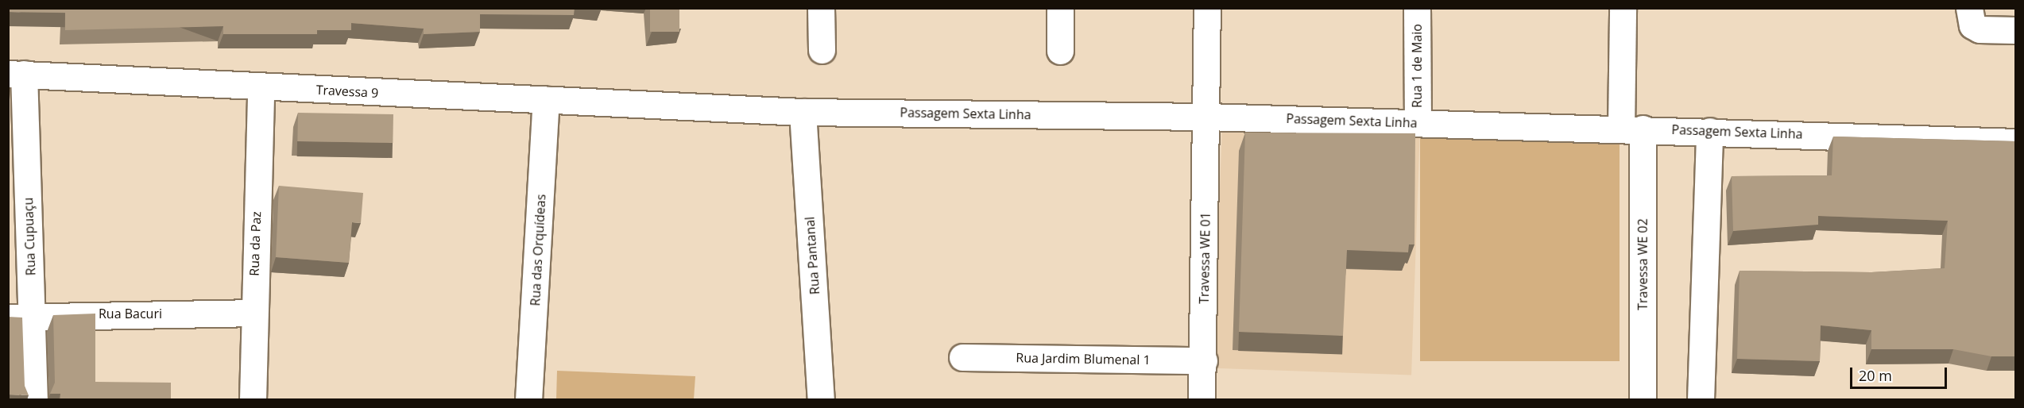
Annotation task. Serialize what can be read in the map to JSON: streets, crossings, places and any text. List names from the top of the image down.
{
  "streets": {
    "street": [
      "Rua 1 de Maio",
      "Travessa 9",
      "Passagem Sexta Linha",
      "Rua Cupuaçu",
      "Rua da Paz",
      "Rua das Orquídeas",
      "Rua Pantanal",
      "Travessa WE 01",
      "Travessa WE 02",
      "Rua Bacuri",
      "Rua Jardim Blumenal 1"
    ]
  },
  "crossings": [
    ["Rua 1 de Maio", "Passagem Sexta Linha"],
    ["Travessa 9", "Passagem Sexta Linha"],
    ["Travessa 9", "Rua Cupuaçu"],
    ["Travessa 9", "Rua da Paz"],
    ["Travessa 9", "Rua das Orquídeas"],
    ["Passagem Sexta Linha", "Rua Pantanal"],
    ["Passagem Sexta Linha", "Travessa WE 01"],
    ["Passagem Sexta Linha", "Travessa WE 02"],
    ["Rua Cupuaçu", "Rua Bacuri"],
    ["Rua da Paz", "Rua Bacuri"],
    ["Travessa WE 01", "Rua Jardim Blumenal 1"]
  ],
  "scale_bar": "20 m"
}
